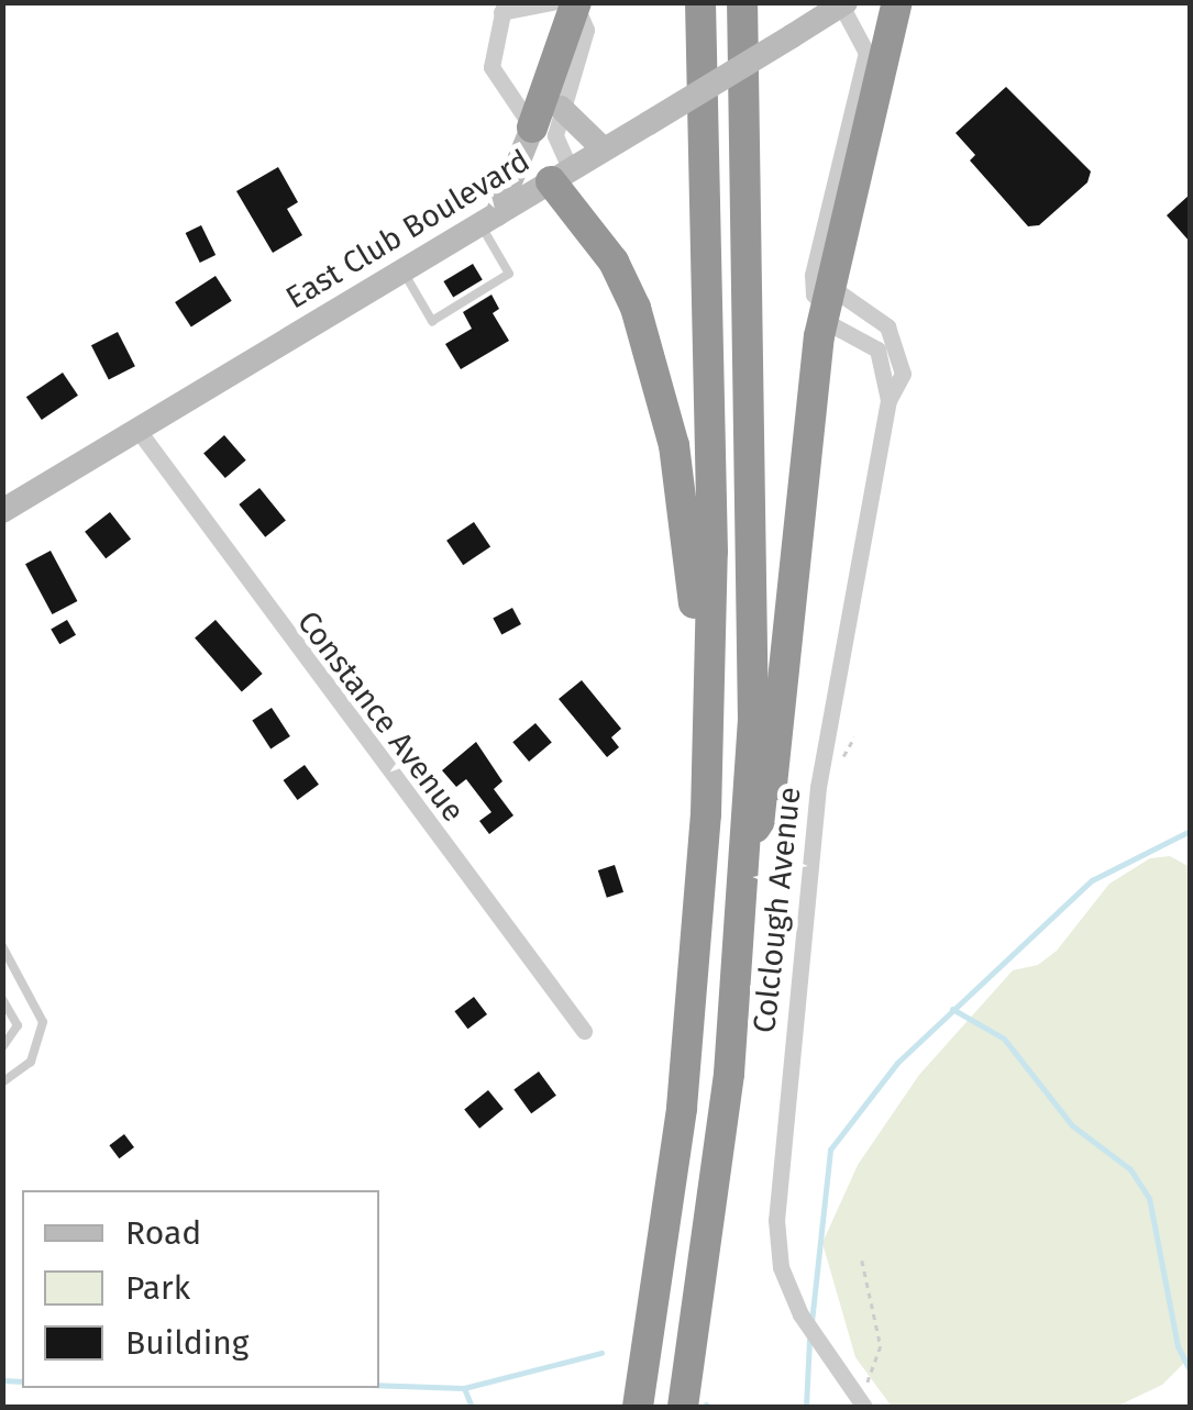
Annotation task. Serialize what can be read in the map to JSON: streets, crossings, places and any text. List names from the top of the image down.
{
  "streets": {
    "street": ["East Club Boulevard", "Constance Avenue", "Colclough Avenue"]
  },
  "crossings": [
    ["East Club Boulevard", "Constance Avenue"]
  ],
  "legend": ["Road", "Park", "Building"]
}
